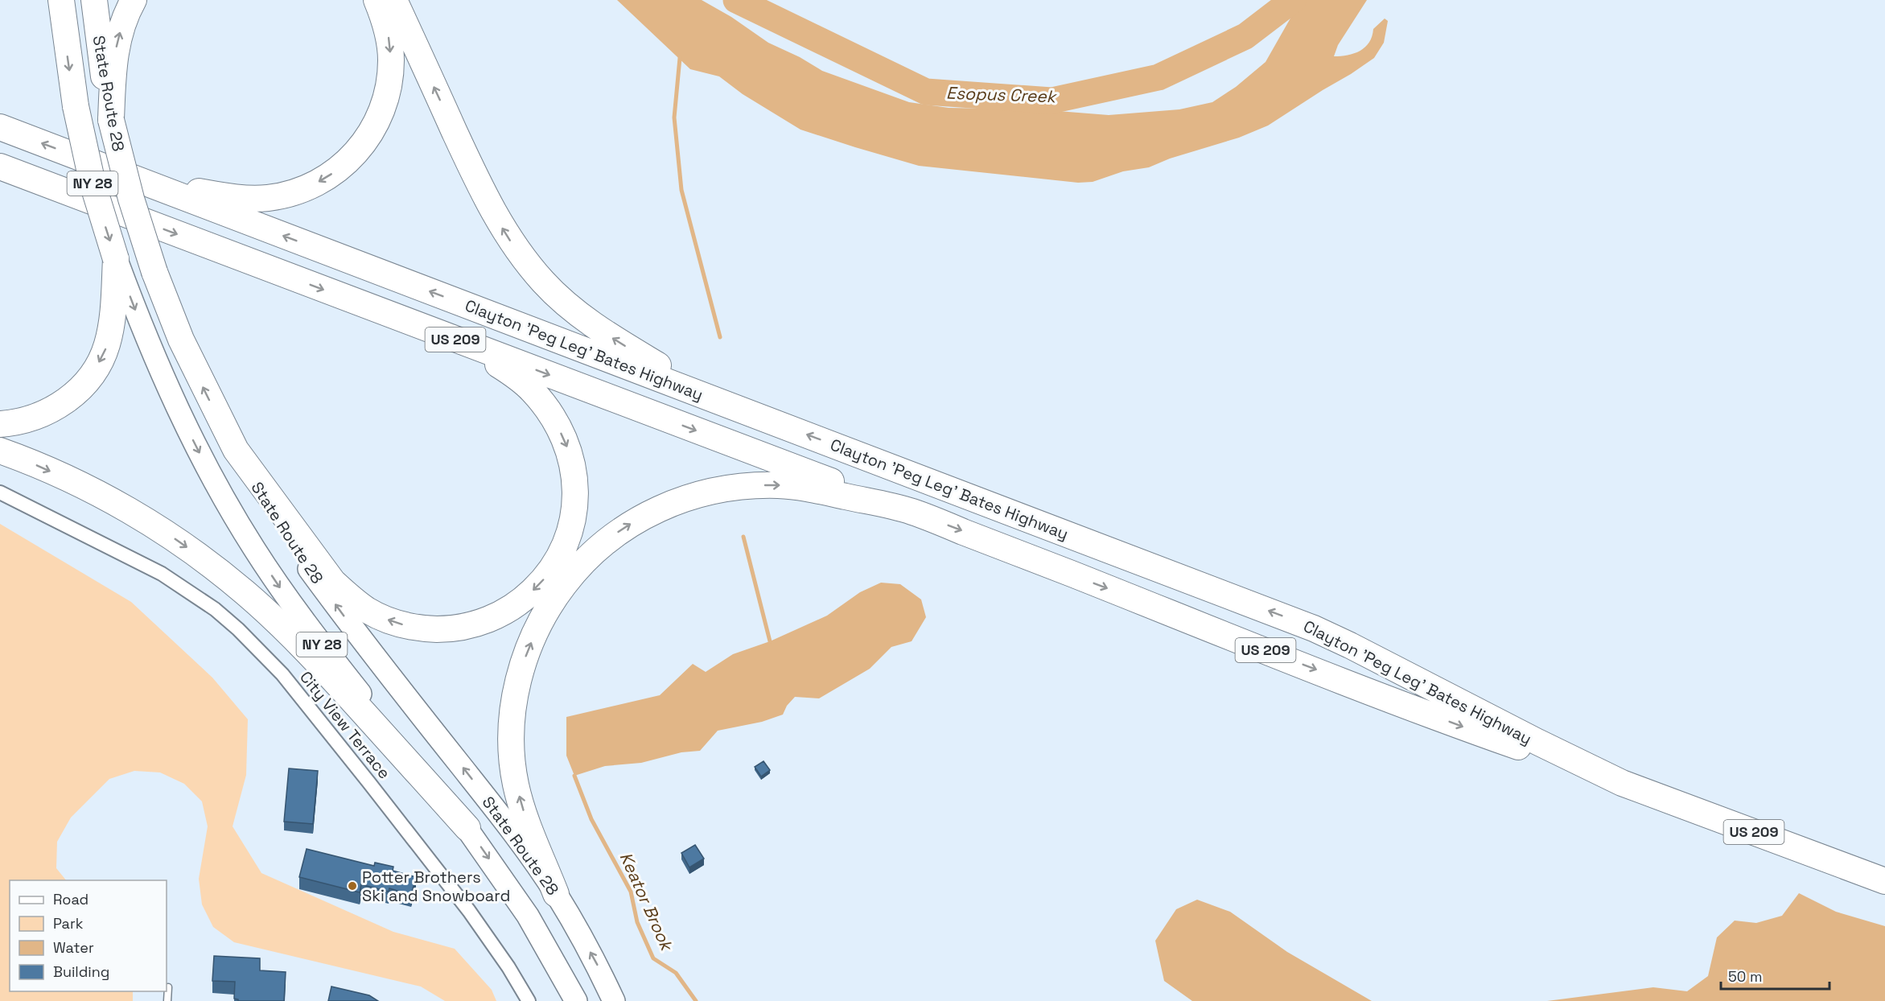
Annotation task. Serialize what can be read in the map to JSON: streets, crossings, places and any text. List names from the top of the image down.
{
  "streets": {
    "highway": [
      "State Route 28",
      "NY 28",
      "US 209",
      "Clayton 'Peg Leg' Bates Highway"
    ],
    "street": ["City View Terrace"]
  },
  "crossings": [
    ["US 209", "Clayton 'Peg Leg' Bates Highway"]
  ],
  "water": ["Esopus Creek", "Keator Brook"],
  "places": ["Potter Brothers Ski and Snowboard"],
  "legend": [
    "Road",
    "Park",
    "Water",
    "Building"
  ],
  "scale_bar": "50 m"
}
